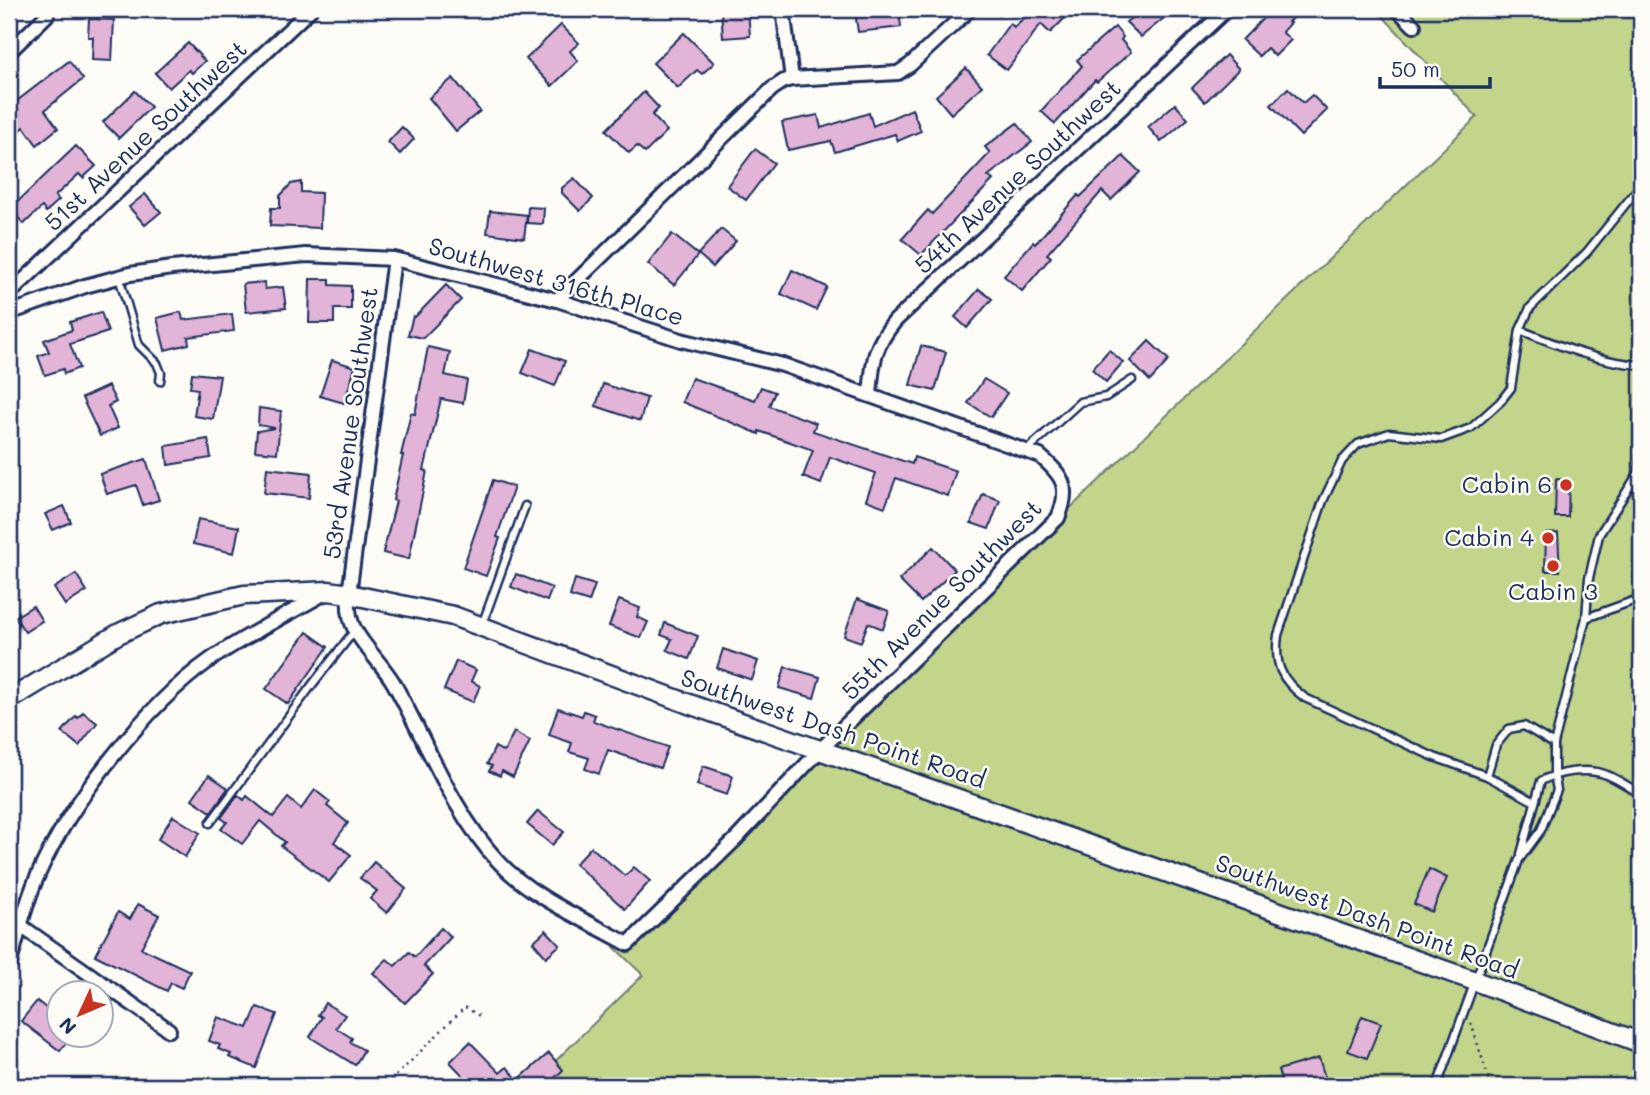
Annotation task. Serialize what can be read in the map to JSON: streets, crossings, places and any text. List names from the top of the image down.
{
  "streets": {
    "main road": ["Southwest Dash Point Road"],
    "street": [
      "51st Avenue Southwest",
      "54th Avenue Southwest",
      "Southwest 316th Place",
      "53rd Avenue Southwest",
      "55th Avenue Southwest"
    ]
  },
  "crossings": [
    ["54th Avenue Southwest", "Southwest 316th Place"],
    ["Southwest 316th Place", "53rd Avenue Southwest"],
    ["Southwest 316th Place", "55th Avenue Southwest"],
    ["53rd Avenue Southwest", "55th Avenue Southwest"],
    ["53rd Avenue Southwest", "Southwest Dash Point Road"],
    ["55th Avenue Southwest", "Southwest Dash Point Road"]
  ],
  "places": ["Cabin 6", "Cabin 4", "Cabin 3"],
  "scale_bar": "50 m",
  "north": "bottom left"
}
